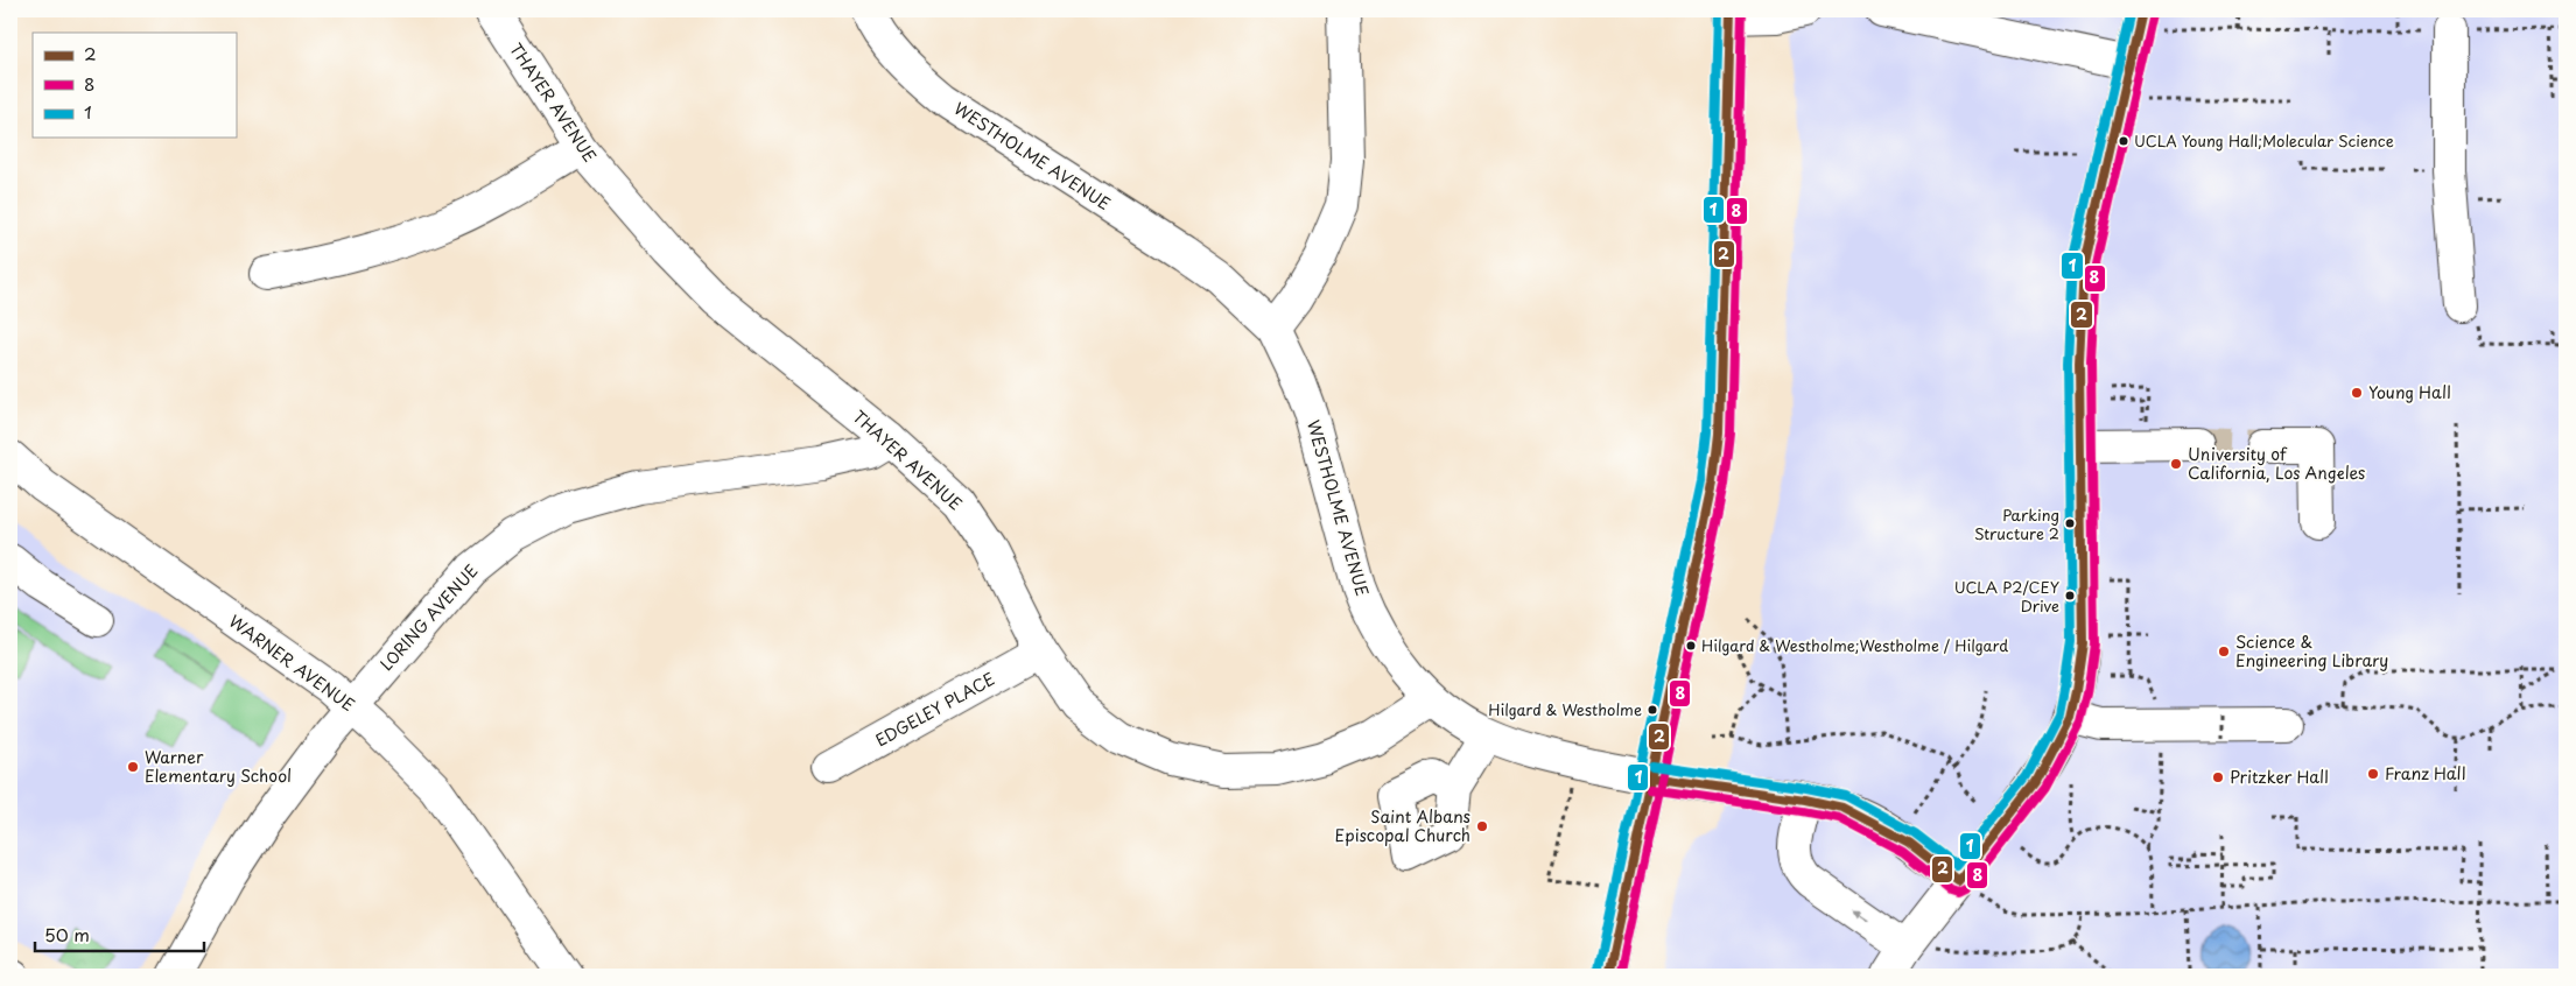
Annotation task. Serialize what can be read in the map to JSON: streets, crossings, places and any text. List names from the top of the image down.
{
  "streets": {
    "street": [
      "THAYER AVENUE",
      "WESTHOLME AVENUE",
      "LORING AVENUE",
      "WARNER AVENUE",
      "EDGELEY PLACE"
    ]
  },
  "crossings": [
    ["THAYER AVENUE", "WESTHOLME AVENUE"],
    ["THAYER AVENUE", "LORING AVENUE"],
    ["THAYER AVENUE", "EDGELEY PLACE"],
    ["LORING AVENUE", "WARNER AVENUE"]
  ],
  "places": [
    "UCLA Young Hall;Molecular Science",
    "Young Hall",
    "University of California, Los Angeles",
    "Parking Structure 2",
    "UCLA P2/CEY Drive",
    "Hilgard & Westholme;Westholme / Hilgard",
    "Science & Engineering Library",
    "Hilgard & Westholme",
    "Warner Elementary School",
    "Franz Hall",
    "Pritzker Hall",
    "Saint Albans Episcopal Church"
  ],
  "lines": ["transit line 2", "transit line 8", "transit line 1"],
  "legend": ["2", "8", "1"],
  "scale_bar": "50 m"
}
